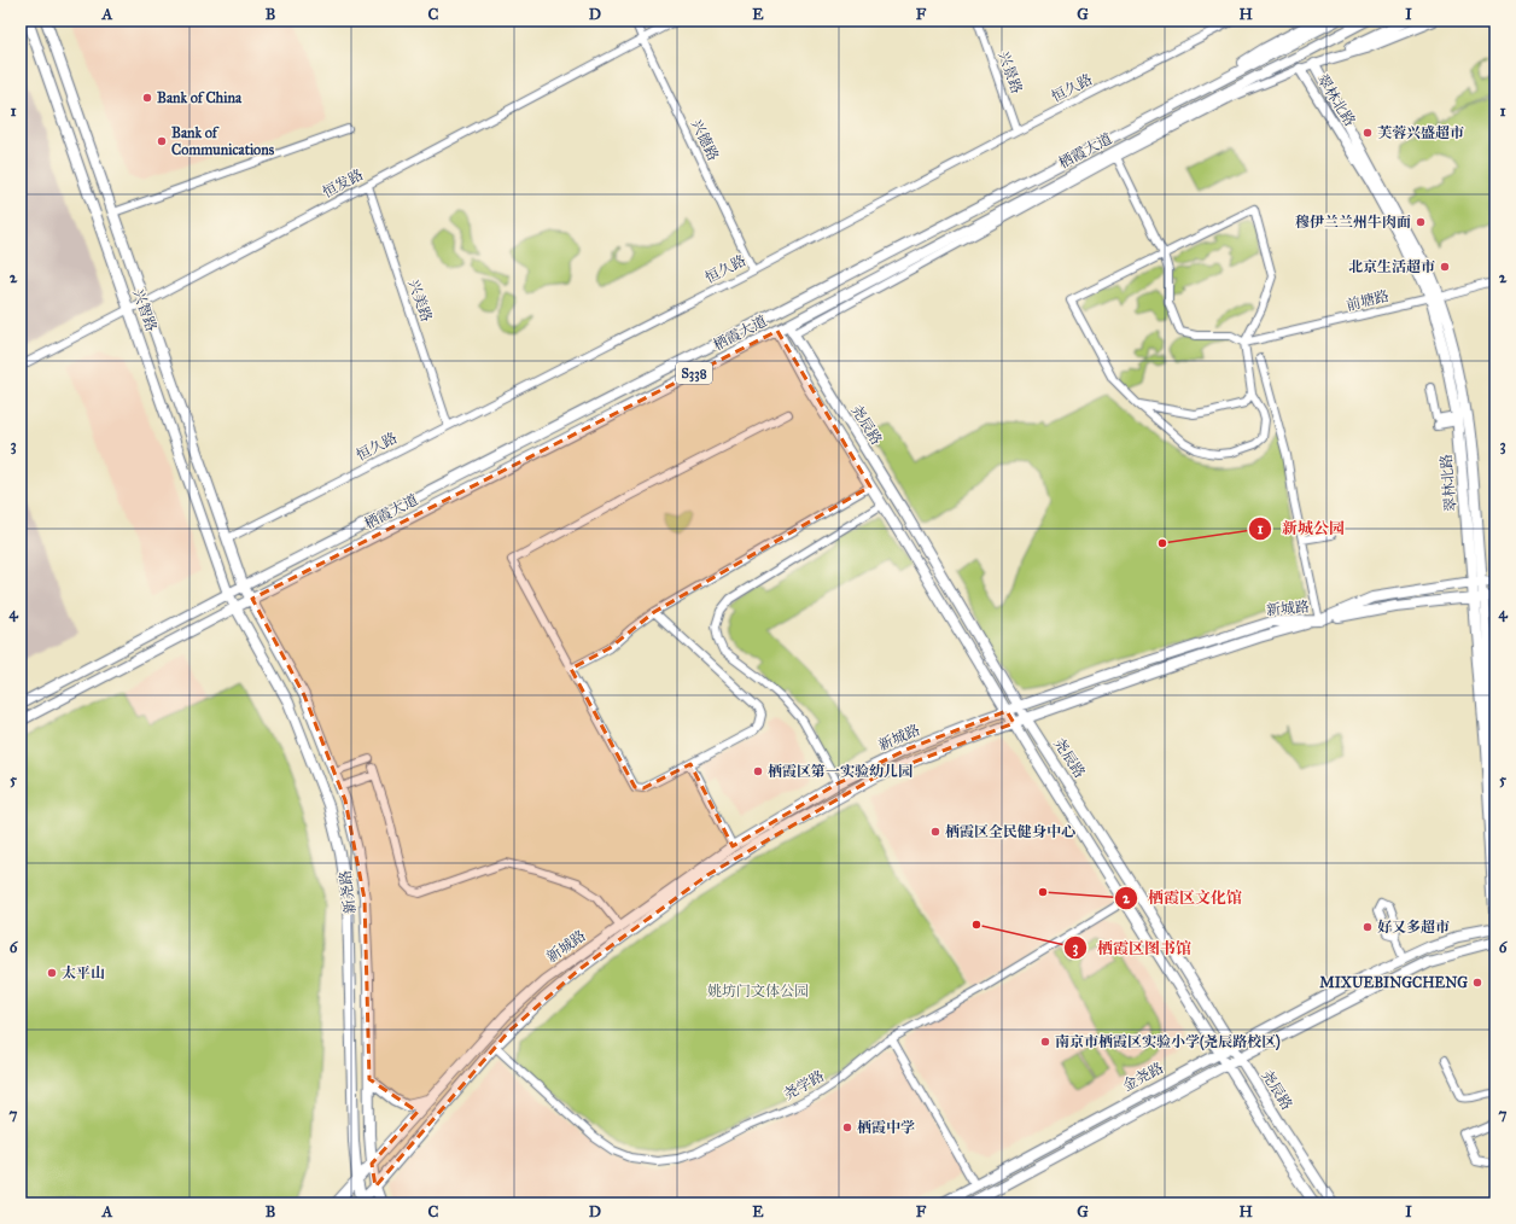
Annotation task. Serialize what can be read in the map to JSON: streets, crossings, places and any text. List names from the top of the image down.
{
  "streets": {
    "main road": [
      "翠林北路",
      "栖霞大道",
      "兴智路",
      "S338",
      "尧辰路",
      "新城路",
      "新尧路",
      "金尧路"
    ],
    "street": [
      "兴景路",
      "恒久路",
      "兴德路",
      "恒发路",
      "兴美路",
      "前塘路",
      "尧学路"
    ]
  },
  "crossings": [
    ["兴景路", "恒久路"],
    ["恒久路", "兴德路"],
    ["恒久路", "兴美路"],
    ["恒久路", "兴智路"],
    ["翠林北路", "前塘路"],
    ["翠林北路", "新城路"],
    ["翠林北路", "金尧路"],
    ["兴德路", "恒发路"],
    ["栖霞大道", "兴智路"],
    ["栖霞大道", "尧辰路"],
    ["栖霞大道", "新尧路"],
    ["恒发路", "兴美路"],
    ["恒发路", "兴智路"],
    ["兴智路", "新尧路"],
    ["尧辰路", "新城路"],
    ["尧辰路", "金尧路"],
    ["尧辰路", "尧学路"],
    ["新城路", "新尧路"],
    ["新城路", "尧学路"]
  ],
  "parks": ["姚坊门文体公园"],
  "places": [
    "Bank of China",
    "芙蓉兴盛超市",
    "Bank of Communications",
    "穆伊兰兰州牛肉面",
    "北京生活超市",
    "新城公园",
    "栖霞区第一实验幼儿园",
    "栖霞区全民健身中心",
    "栖霞区文化馆",
    "栖霞区图书馆",
    "好又多超市",
    "太平山",
    "MIXUEBINGCHENG",
    "南京市栖霞区实验小学(尧辰路校区)",
    "栖霞中学"
  ],
  "grid": {
    "columns": [
      "A",
      "B",
      "C",
      "D",
      "E",
      "F",
      "G",
      "H",
      "I"
    ],
    "rows": [
      "1",
      "2",
      "3",
      "4",
      "5",
      "6",
      "7"
    ]
  }
}
